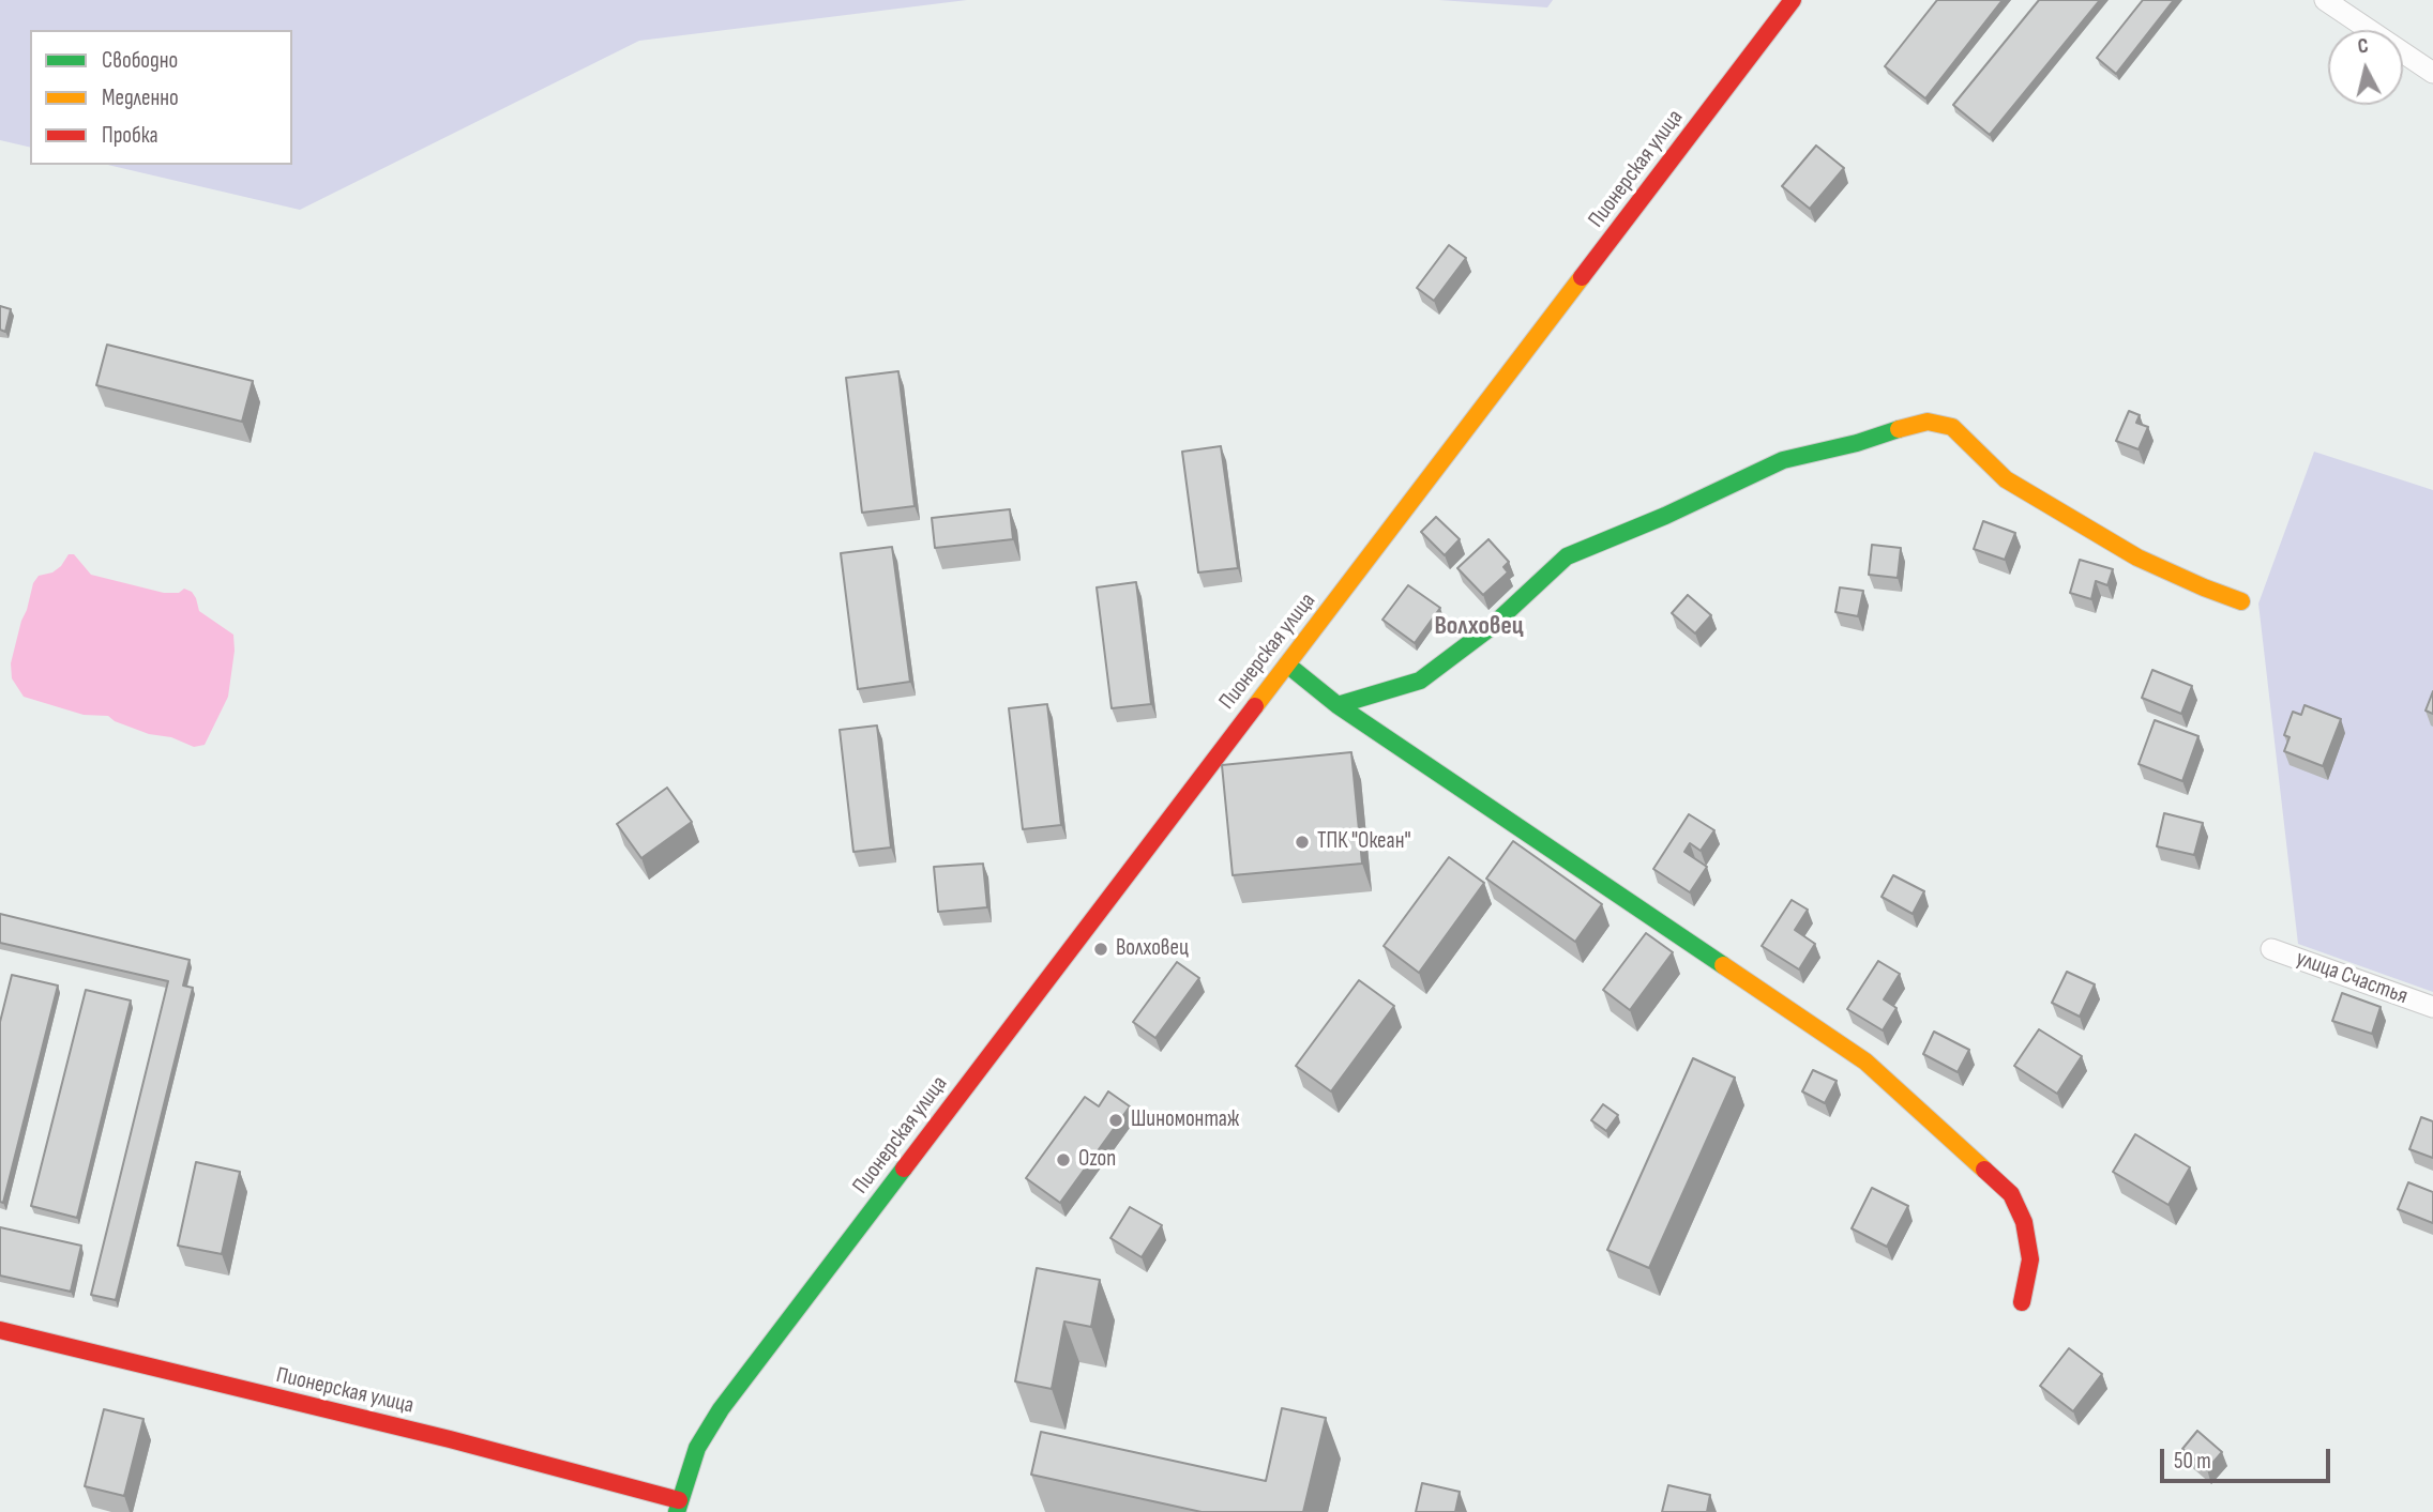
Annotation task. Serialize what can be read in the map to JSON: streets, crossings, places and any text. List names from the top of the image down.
{
  "streets": {
    "street": ["Пионерская улица", "улица Счастья"]
  },
  "districts": ["Волховец"],
  "places": [
    "ТПК \"Океан\"",
    "Волховец",
    "Шиномонтаж",
    "Ozon"
  ],
  "legend": ["Свободно", "Медленно", "Пробка"],
  "scale_bar": "50 m",
  "north": "top"
}
